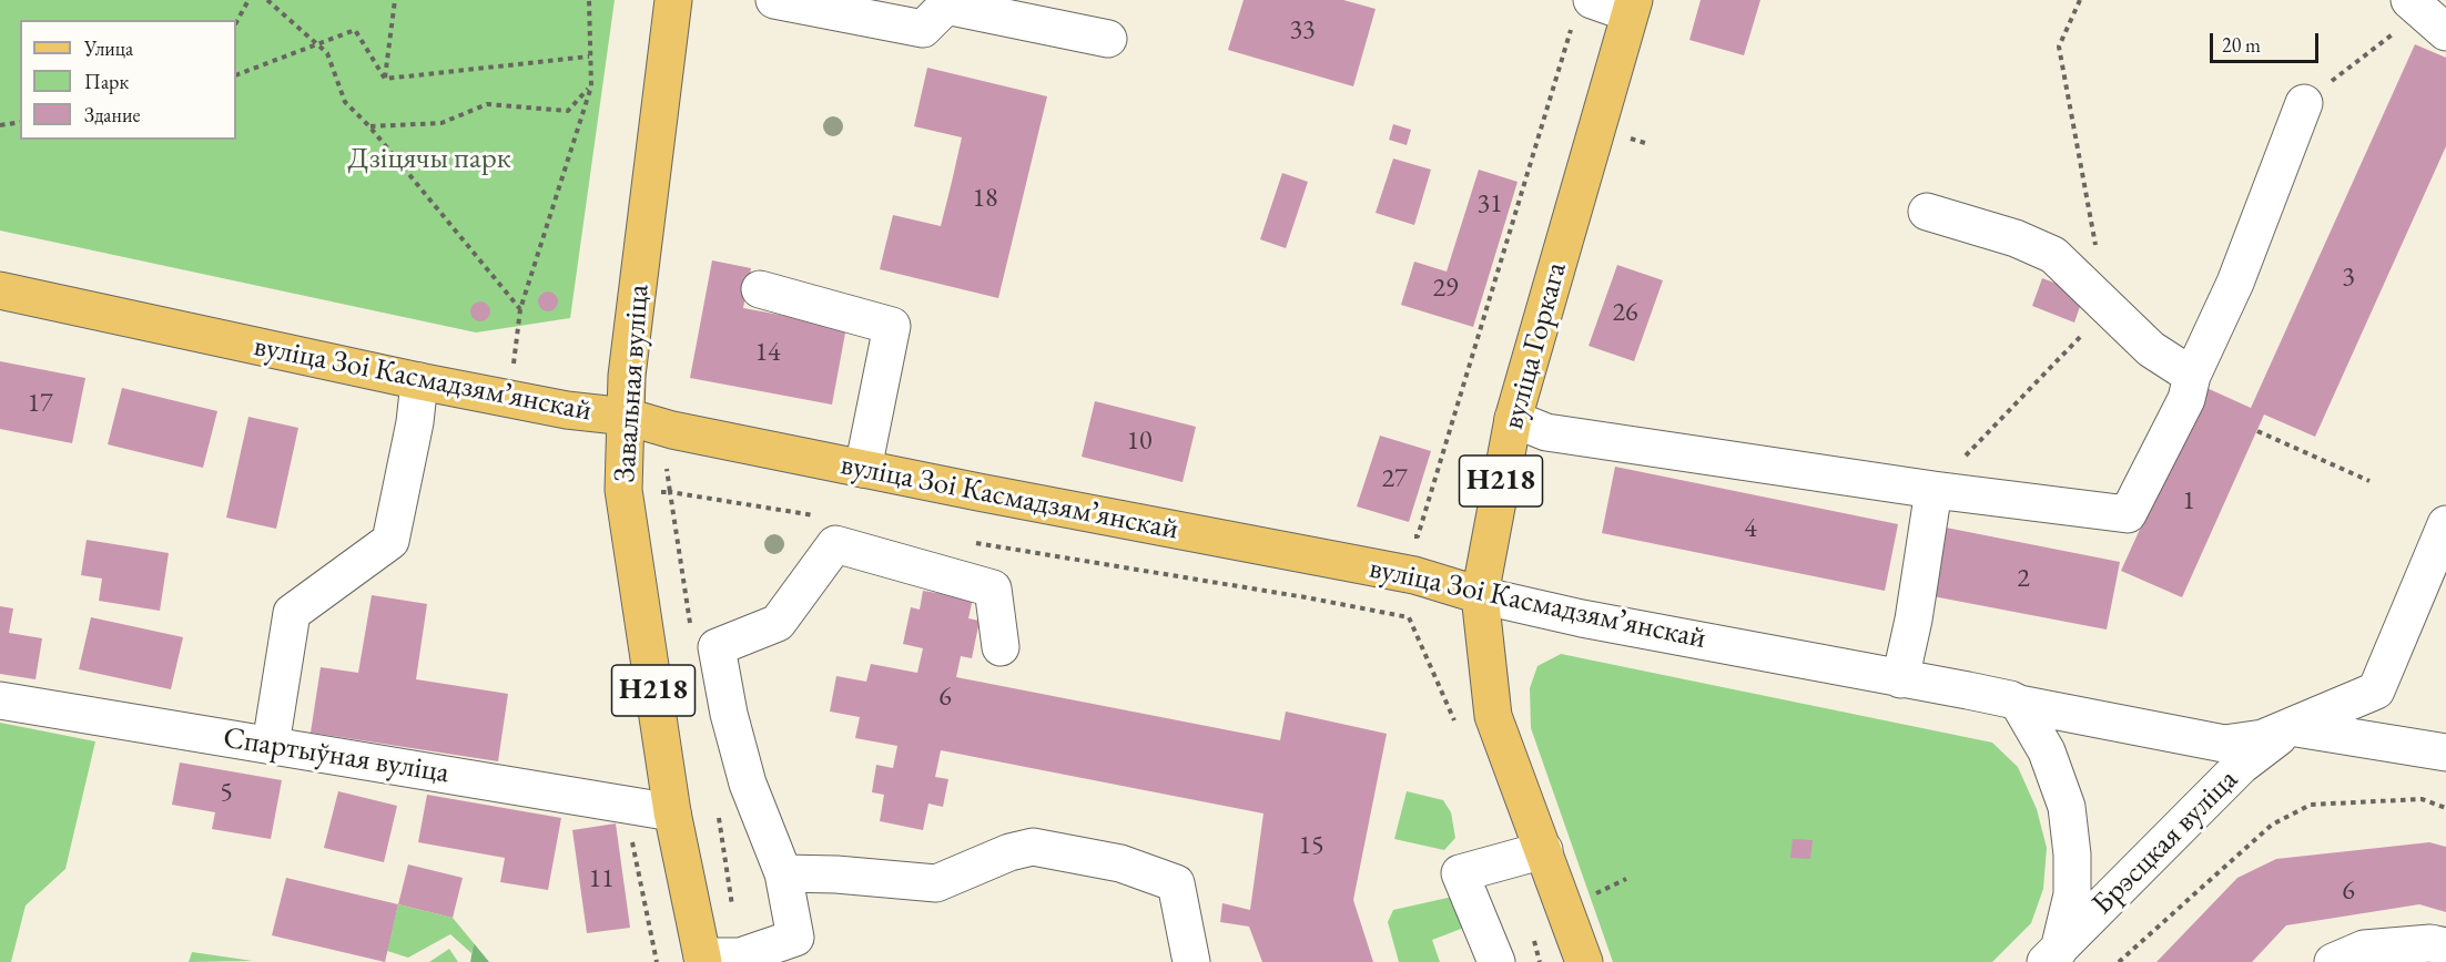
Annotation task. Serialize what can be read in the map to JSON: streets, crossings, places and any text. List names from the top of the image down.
{
  "streets": {
    "main road": [
      "вуліца Горкага",
      "вуліца Зоі Касмадзямʼянскай",
      "Завальная вуліца",
      "Н218"
    ],
    "street": ["Спартыўная вуліца", "Брэсцкая вуліца"]
  },
  "crossings": [
    ["вуліца Горкага", "вуліца Зоі Касмадзямʼянскай"],
    ["вуліца Зоі Касмадзямʼянскай", "Завальная вуліца"],
    ["вуліца Зоі Касмадзямʼянскай", "Брэсцкая вуліца"],
    ["Завальная вуліца", "Спартыўная вуліца"]
  ],
  "parks": ["Дзіцячы парк"],
  "house_numbers": [
    "33",
    "18",
    "31",
    "3",
    "29",
    "26",
    "14",
    "17",
    "10",
    "27",
    "1",
    "4",
    "2",
    "6",
    "5",
    "15",
    "11",
    "6"
  ],
  "legend": ["Улица", "Парк", "Здание"],
  "scale_bar": "20 m"
}
